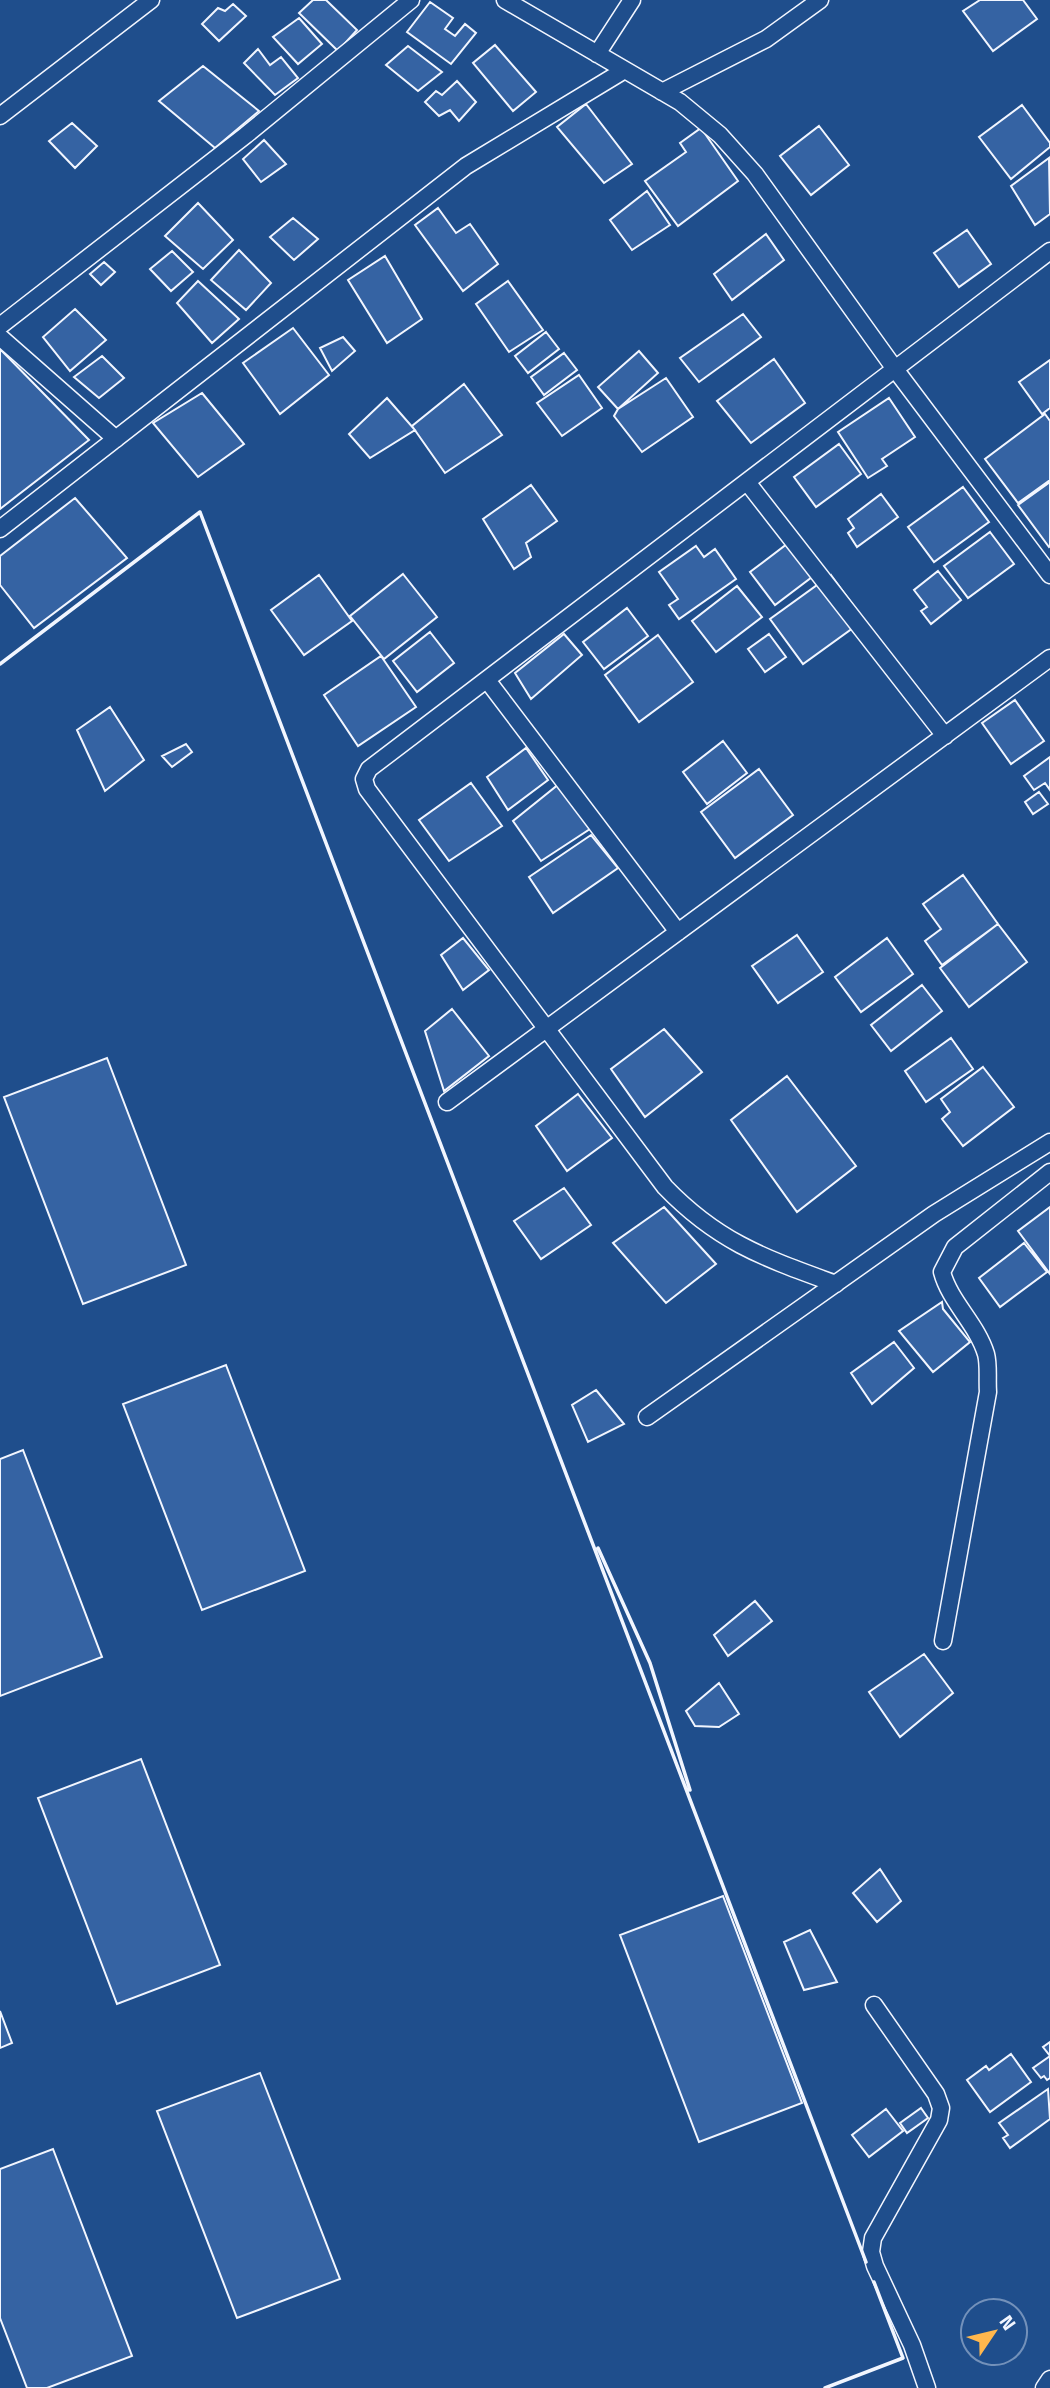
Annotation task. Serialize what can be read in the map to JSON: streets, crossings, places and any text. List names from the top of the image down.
{
  "north": "top right"
}
